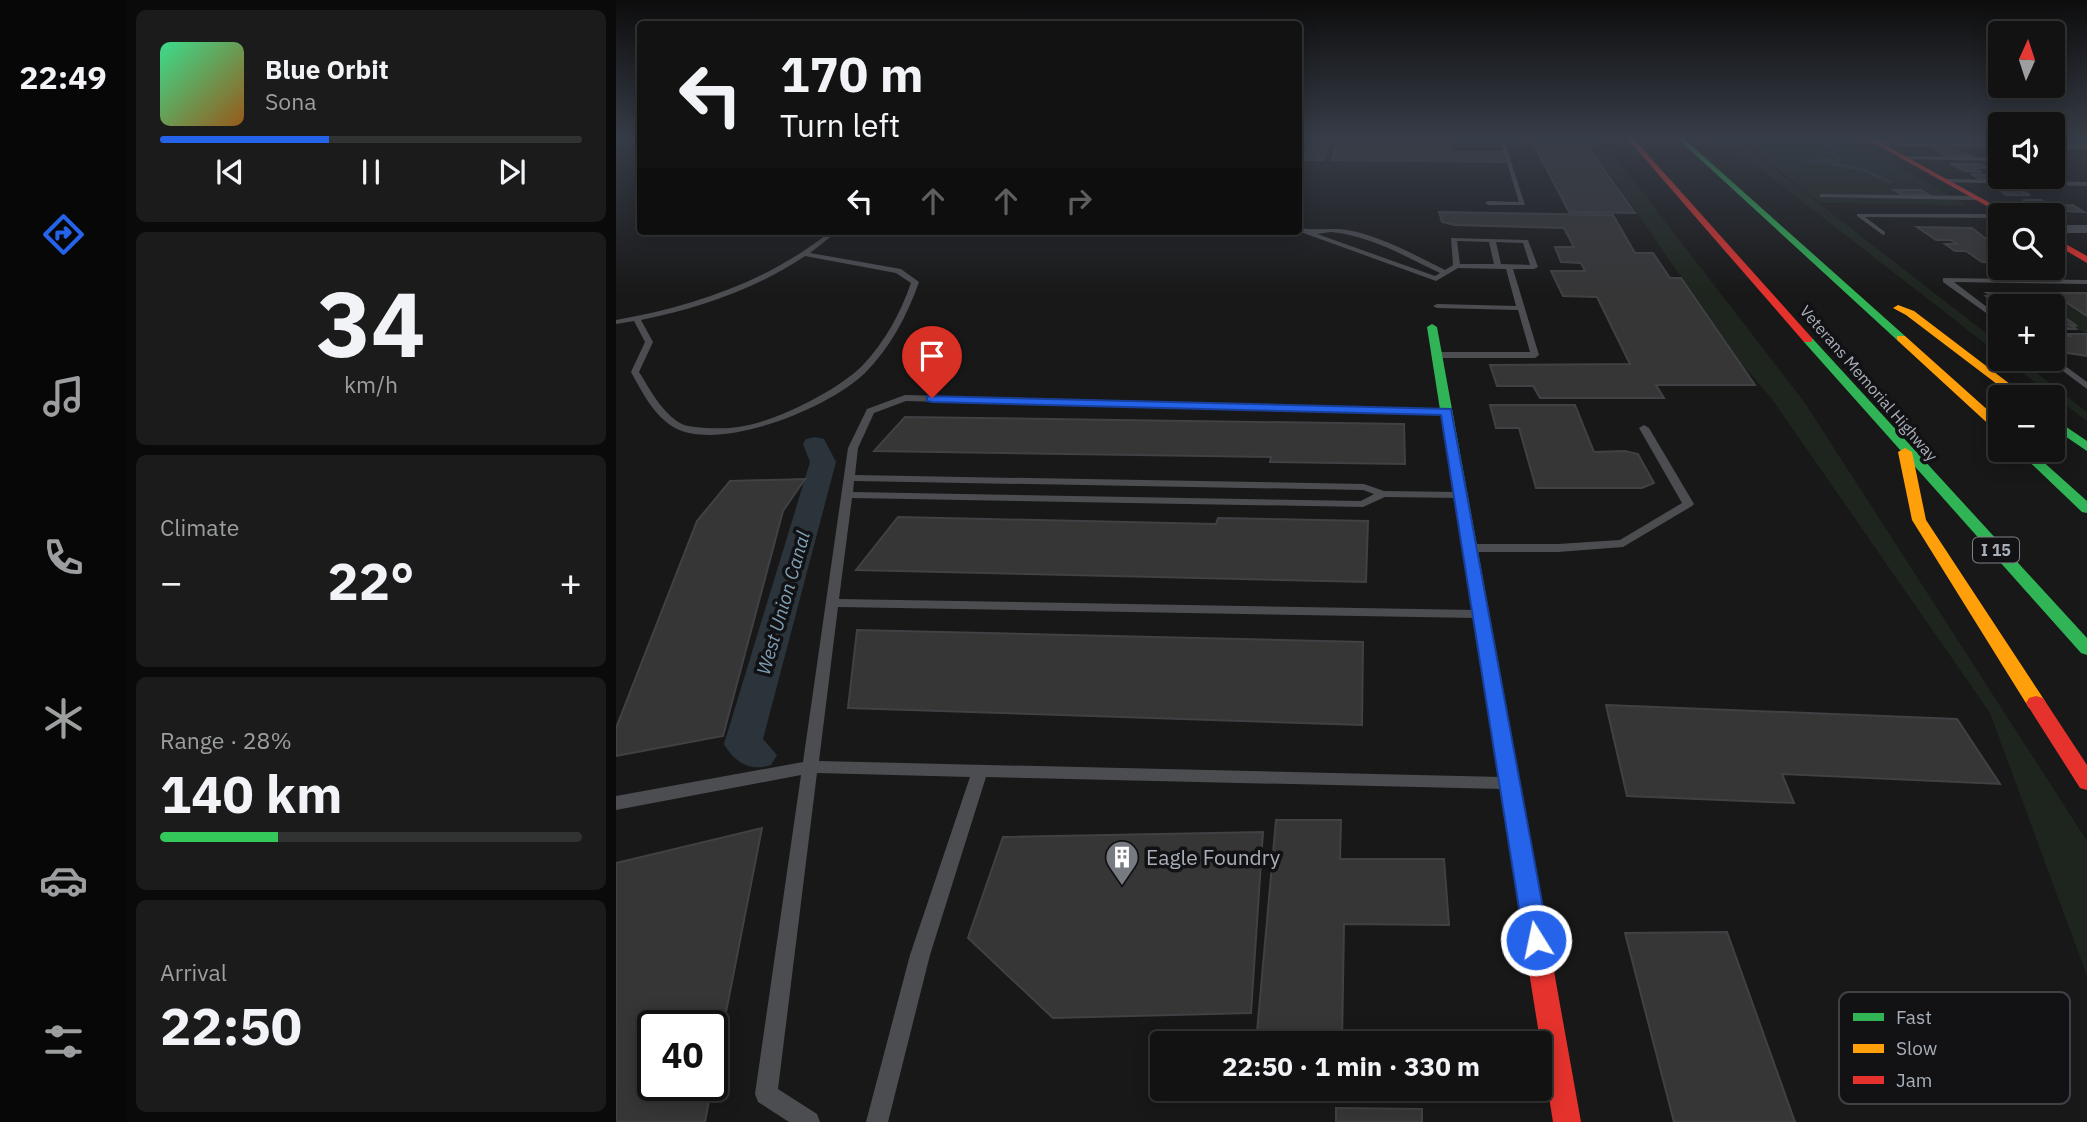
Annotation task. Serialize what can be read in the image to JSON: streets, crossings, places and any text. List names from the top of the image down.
{
  "streets": {
    "main road": ["Veterans Memorial Highway", "I 15"]
  },
  "water": ["West Union Canal"],
  "places": {
    "building": ["Eagle Foundry"]
  },
  "legend": ["Fast", "Slow", "Jam"],
  "north": "top",
  "page": {
    "tabs": "22:49",
    "map_buttons": ["+", "−"],
    "turn": ["170 m", "Turn left"],
    "song": ["Blue Orbit", "Sona"],
    "tile": [
      ["34", "km/h"],
      "Climate",
      ["Range · 28%", "140 km"],
      ["Arrival", "22:50"]
    ],
    "heat": ["−", "22°", "+"],
    "limit": "40",
    "trip": "22:50 · 1 min · 330 m"
  }
}
